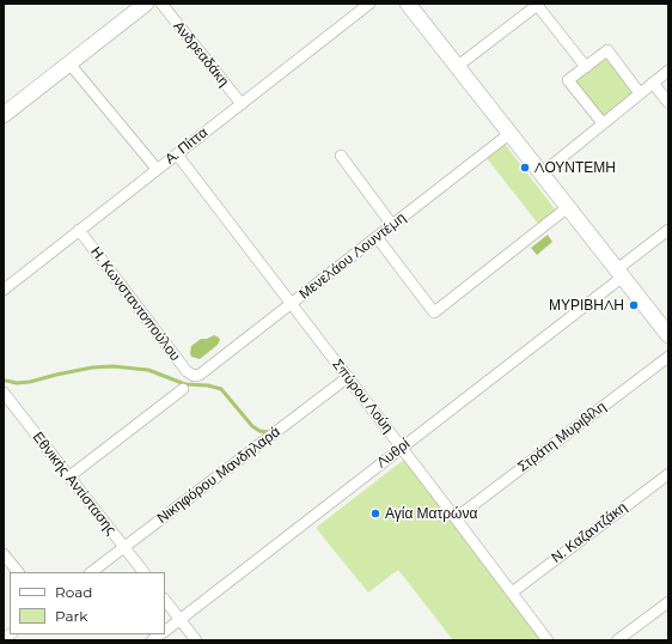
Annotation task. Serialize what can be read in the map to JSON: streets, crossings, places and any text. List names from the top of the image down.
{
  "streets": {
    "street": [
      "Ανδρεαδάκη",
      "Α. Πίττα",
      "Μενελάου Λουντέμη",
      "Η. Κωνσταντοπούλου",
      "Σπύρου Λούη",
      "Στράτη Μυριβίλη",
      "Λυθρί",
      "Νικηφόρου Μανδηλαρά",
      "Εθνικής Αντίστασης",
      "Ν. Καζαντζάκη"
    ]
  },
  "crossings": [
    ["Ανδρεαδάκη", "Α. Πίττα"],
    ["Α. Πίττα", "Η. Κωνσταντοπούλου"],
    ["Α. Πίττα", "Σπύρου Λούη"],
    ["Μενελάου Λουντέμη", "Η. Κωνσταντοπούλου"],
    ["Μενελάου Λουντέμη", "Σπύρου Λούη"],
    ["Σπύρου Λούη", "Στράτη Μυριβίλη"],
    ["Σπύρου Λούη", "Λυθρί"],
    ["Σπύρου Λούη", "Νικηφόρου Μανδηλαρά"],
    ["Σπύρου Λούη", "Ν. Καζαντζάκη"],
    ["Νικηφόρου Μανδηλαρά", "Εθνικής Αντίστασης"]
  ],
  "places": ["ΛΟΥΝΤΕΜΗ", "ΜΥΡΙΒΗΛΗ", "Αγία Ματρώνα"],
  "legend": ["Road", "Park"]
}
